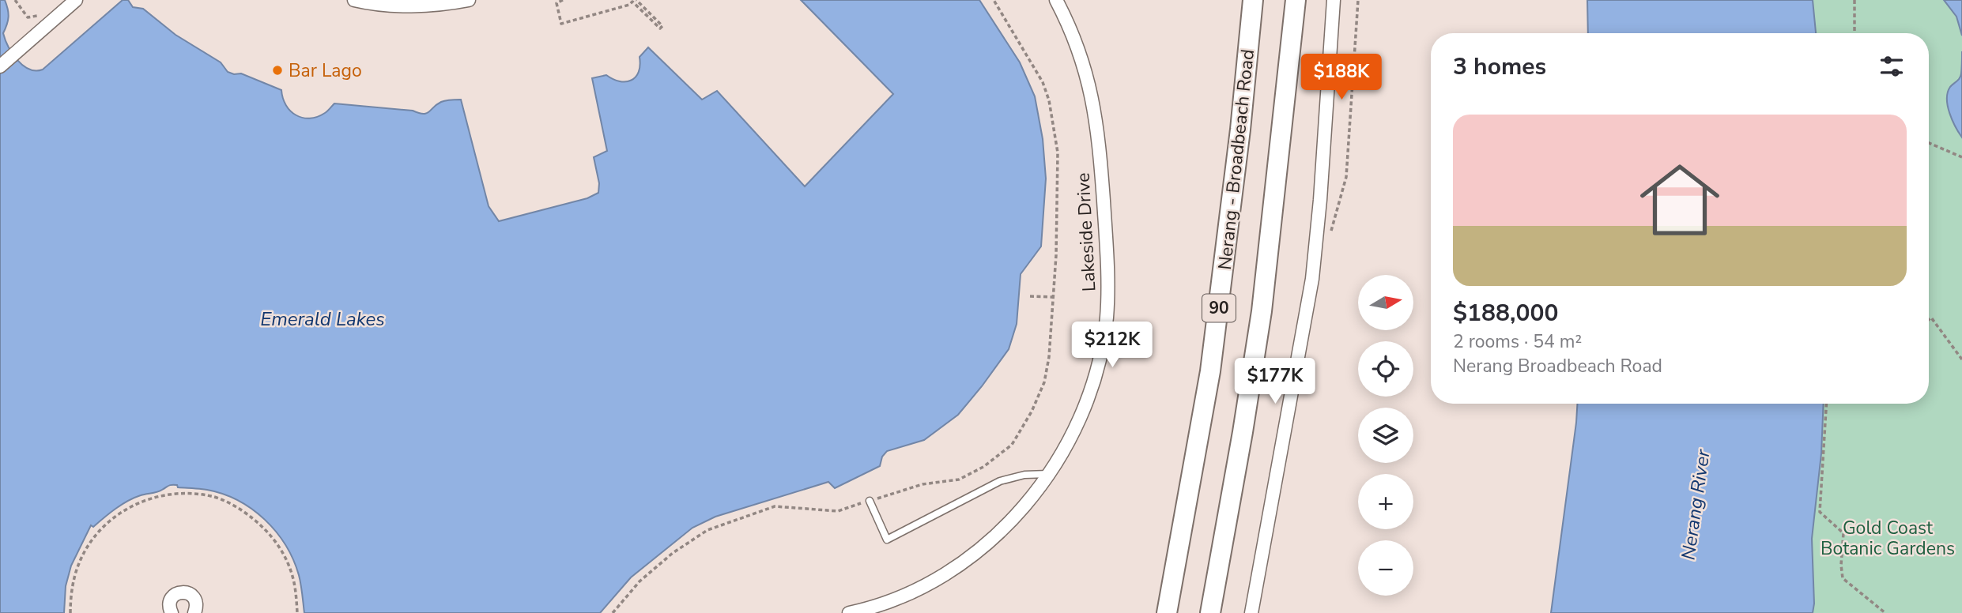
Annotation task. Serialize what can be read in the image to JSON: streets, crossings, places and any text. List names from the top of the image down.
{
  "streets": {
    "main road": ["Nerang - Broadbeach Road", "90"],
    "street": ["Lakeside Drive"]
  },
  "water": ["Emerald Lakes", "Nerang River"],
  "parks": ["Gold Coast Botanic Gardens"],
  "places": ["Bar Lago"],
  "north": "right",
  "page": {
    "heading": "3 homes",
    "price": ["$188K", "$212K", "$177K"],
    "list": [
      {
        "name": "$188,000",
        "note": "2 rooms · 54 m² · Nerang Broadbeach Road"
      }
    ],
    "map_buttons": ["+", "−"]
  }
}
